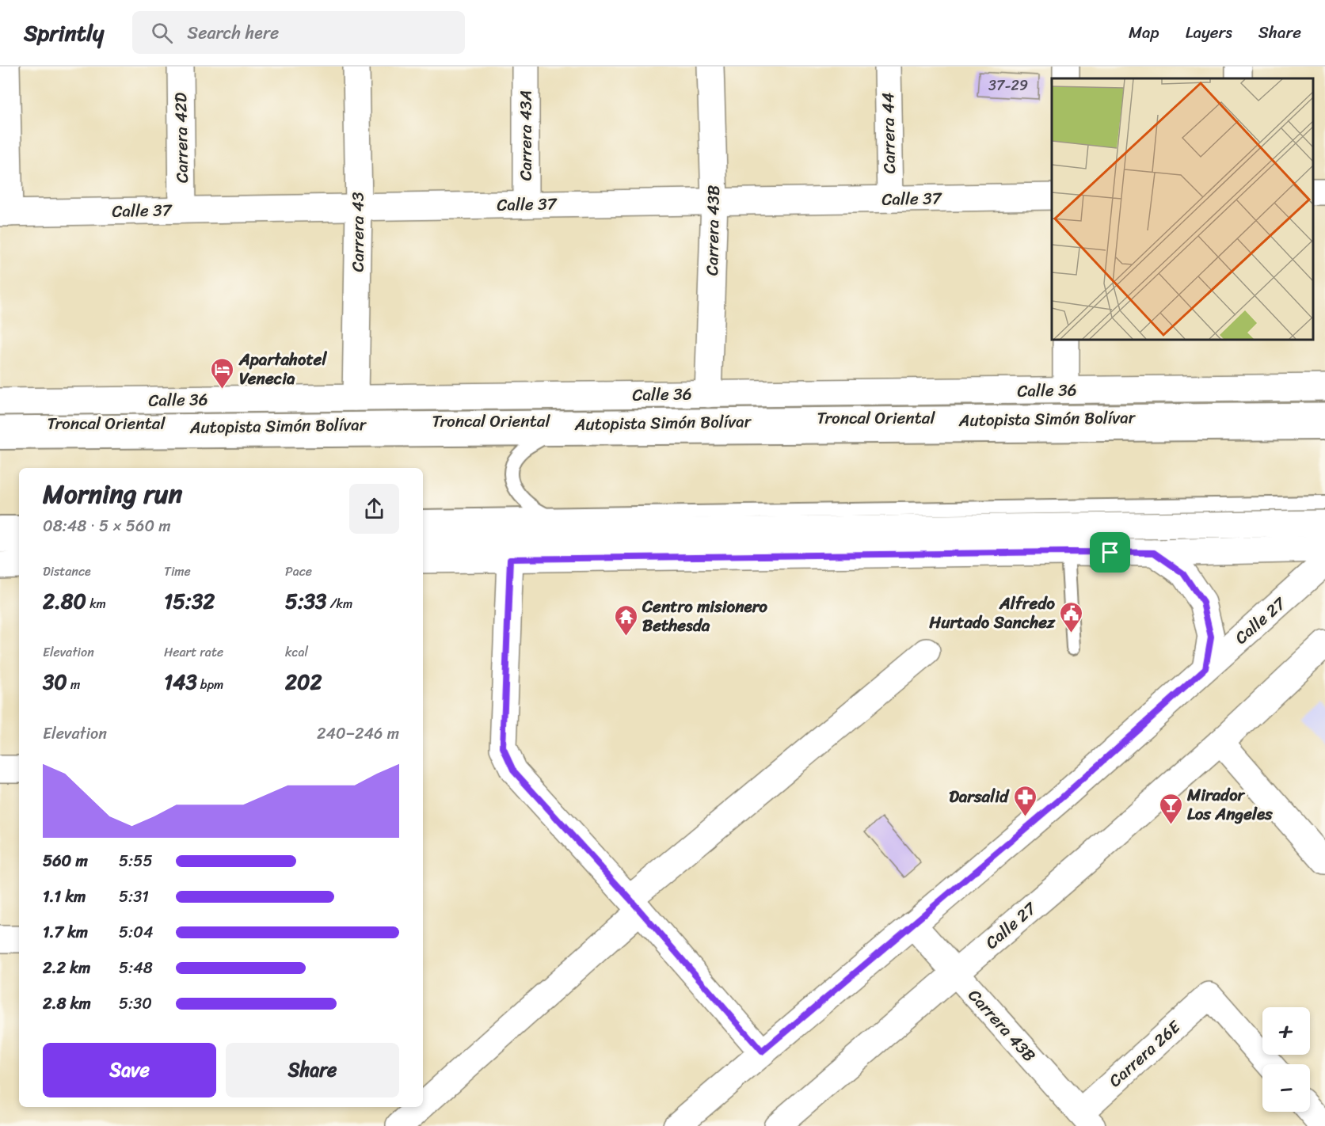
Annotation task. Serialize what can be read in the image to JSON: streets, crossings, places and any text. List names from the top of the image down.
{
  "streets": {
    "main road": [
      "Carrera 44",
      "Carrera 43A",
      "Carrera 42D",
      "Calle 37",
      "Carrera 43B",
      "Carrera 43",
      "Calle 36",
      "Autopista Simón Bolívar",
      "Calle 27",
      "Carrera 26E"
    ],
    "lane": ["Troncal Oriental"]
  },
  "crossings": [
    ["Carrera 44", "Calle 37"],
    ["Carrera 43A", "Calle 37"],
    ["Carrera 42D", "Calle 37"],
    ["Calle 37", "Carrera 43B"],
    ["Calle 37", "Carrera 43"],
    ["Carrera 43B", "Calle 36"],
    ["Carrera 43B", "Calle 27"],
    ["Carrera 43B", "Carrera 26E"],
    ["Carrera 43", "Calle 36"]
  ],
  "places": {
    "hotel": ["Apartahotel Venecia"],
    "public building": ["Alfredo Hurtado Sanchez"],
    "temple": ["Centro misionero Bethesda"],
    "pharmacy": ["Darsalid"],
    "bar": ["Mirador Los Angeles"]
  },
  "house_numbers": ["37-29"],
  "page": {
    "header": "Sprintly",
    "search": "Search here",
    "nav": ["Map", "Layers", "Share"],
    "heading": ["Morning run", "08:48 · 5 × 560 m"],
    "stats": [
      ["Distance", "2.80 km"],
      ["Time", "15:32"],
      ["Pace", "5:33 /km"],
      ["Elevation", "30 m"],
      ["Heart rate", "143 bpm"],
      ["kcal", "202"]
    ],
    "chart": ["Elevation", "240–246 m"],
    "list": [
      {
        "name": "560 m",
        "note": "5:55"
      },
      {
        "name": "1.1 km",
        "note": "5:31"
      },
      {
        "name": "1.7 km",
        "note": "5:04"
      },
      {
        "name": "2.2 km",
        "note": "5:48"
      },
      {
        "name": "2.8 km",
        "note": "5:30"
      }
    ],
    "map_buttons": ["+", "−"],
    "buttons": ["Save", "Share"]
  }
}
